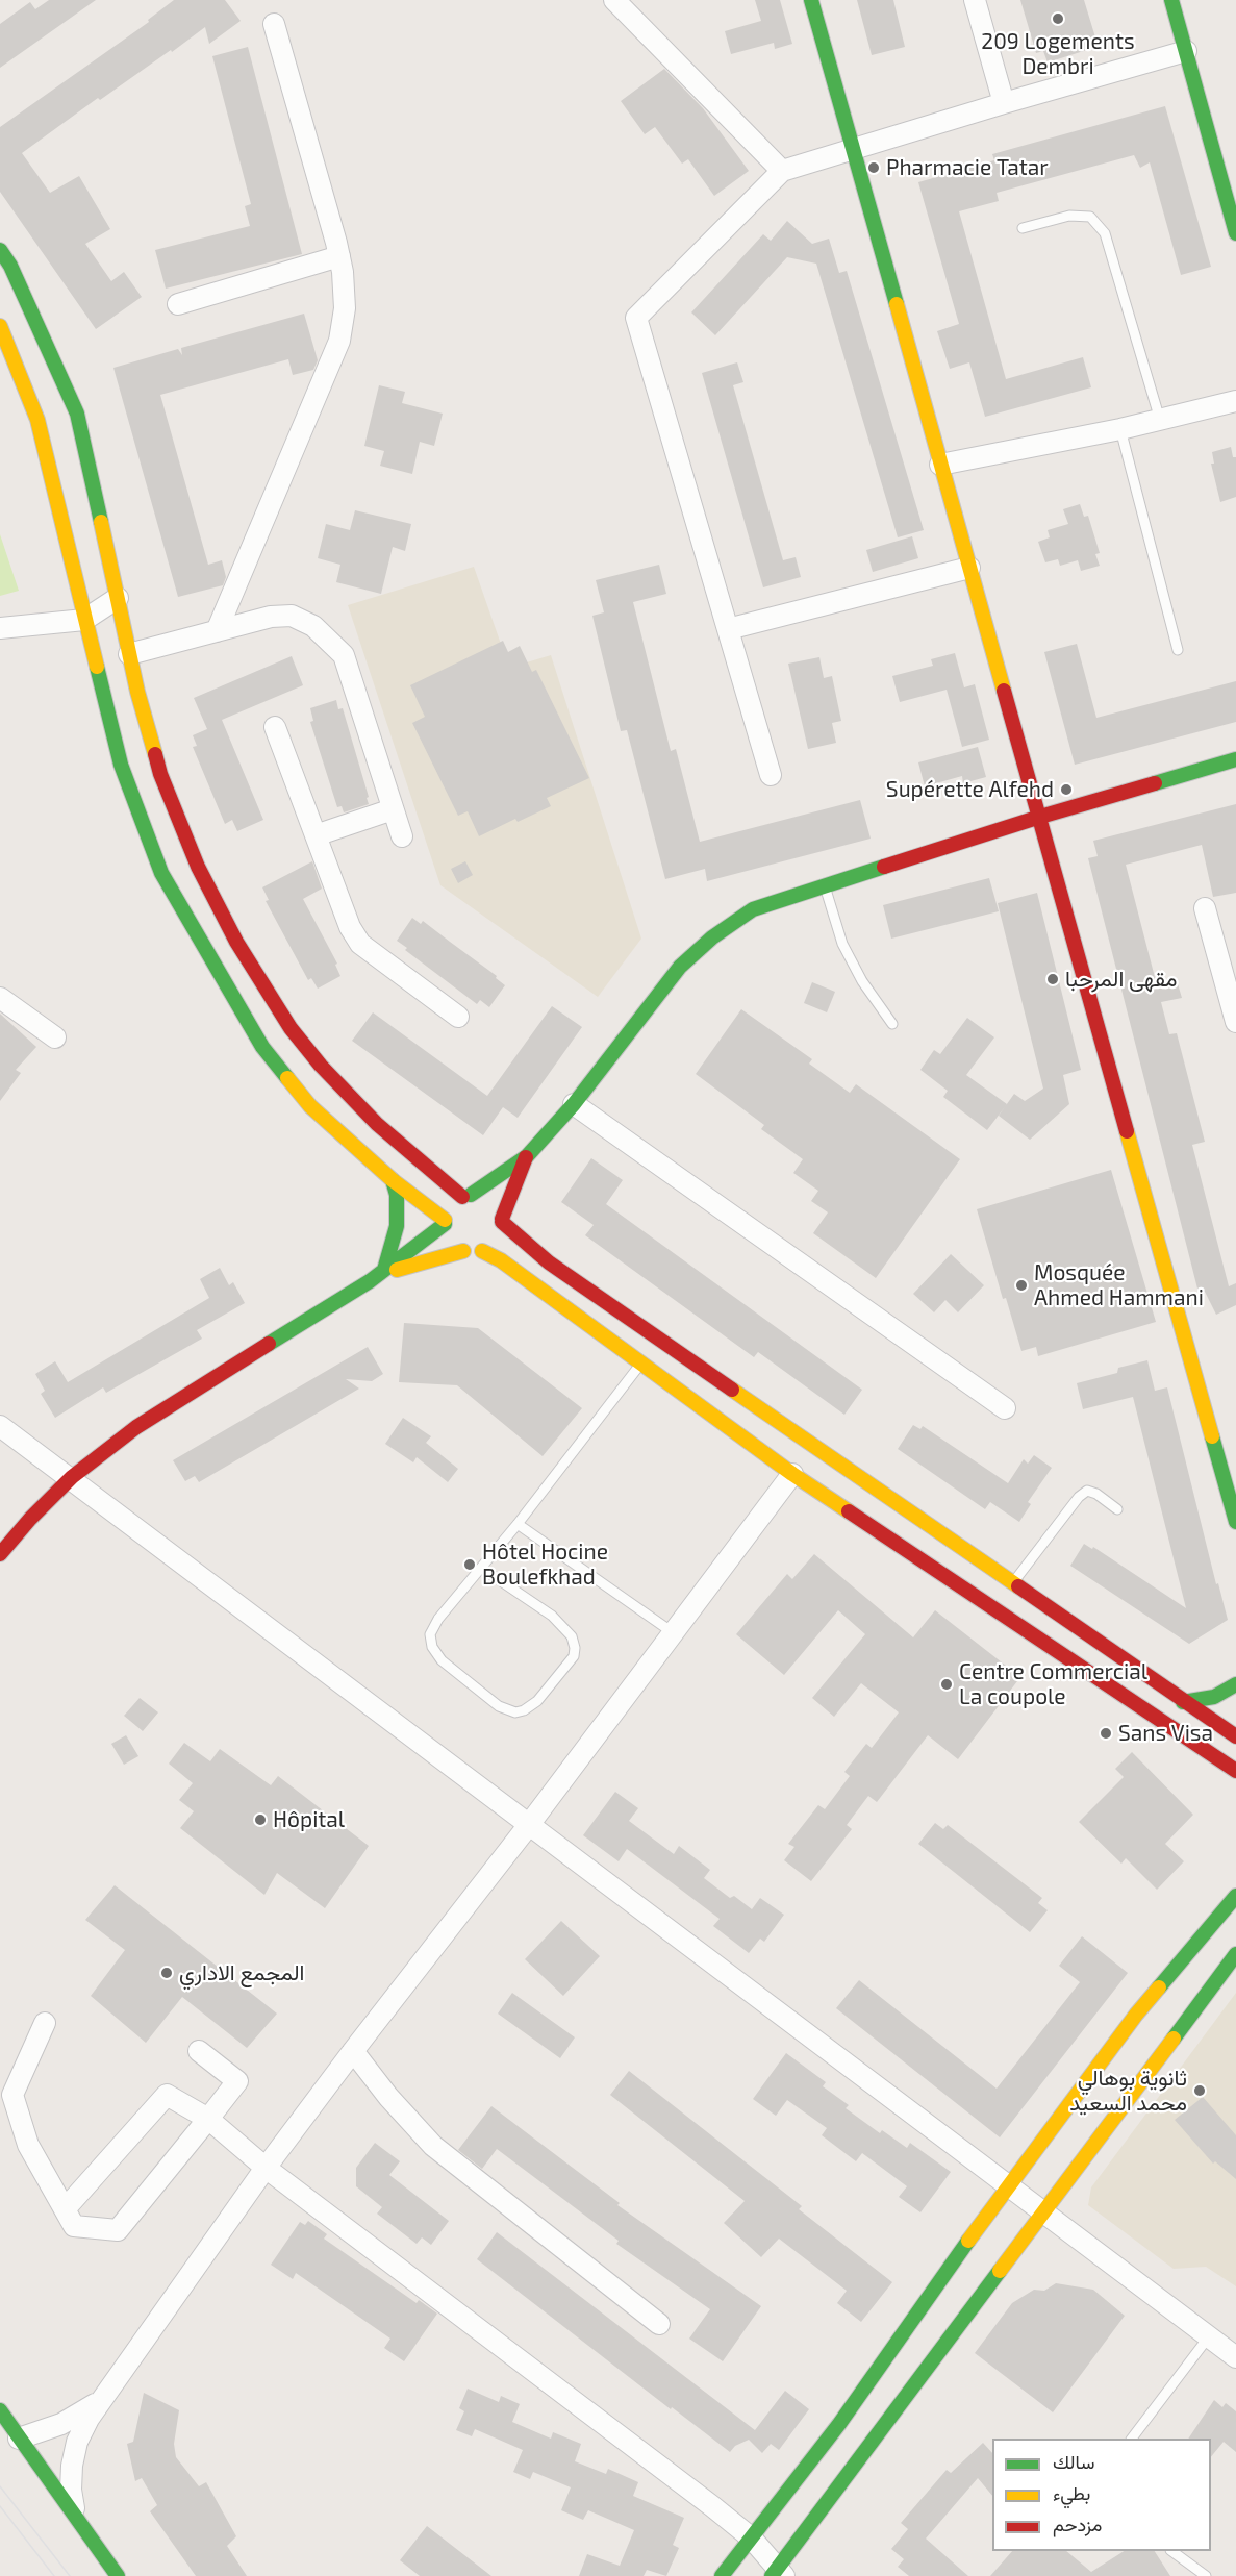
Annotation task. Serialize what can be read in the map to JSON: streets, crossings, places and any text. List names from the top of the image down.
{
  "places": [
    "209 Logements Dembri",
    "Pharmacie Tatar",
    "Supérette Alfehd",
    "مقهى المرحبا",
    "Mosquée Ahmed Hammani",
    "Hôtel Hocine Boulefkhad",
    "Centre Commercial La coupole",
    "Sans Visa",
    "Hôpital",
    "المجمع الاداري",
    "ثانوية بوهالي محمد السعيد"
  ],
  "legend": ["سالك", "بطيء", "مزدحم"]
}
